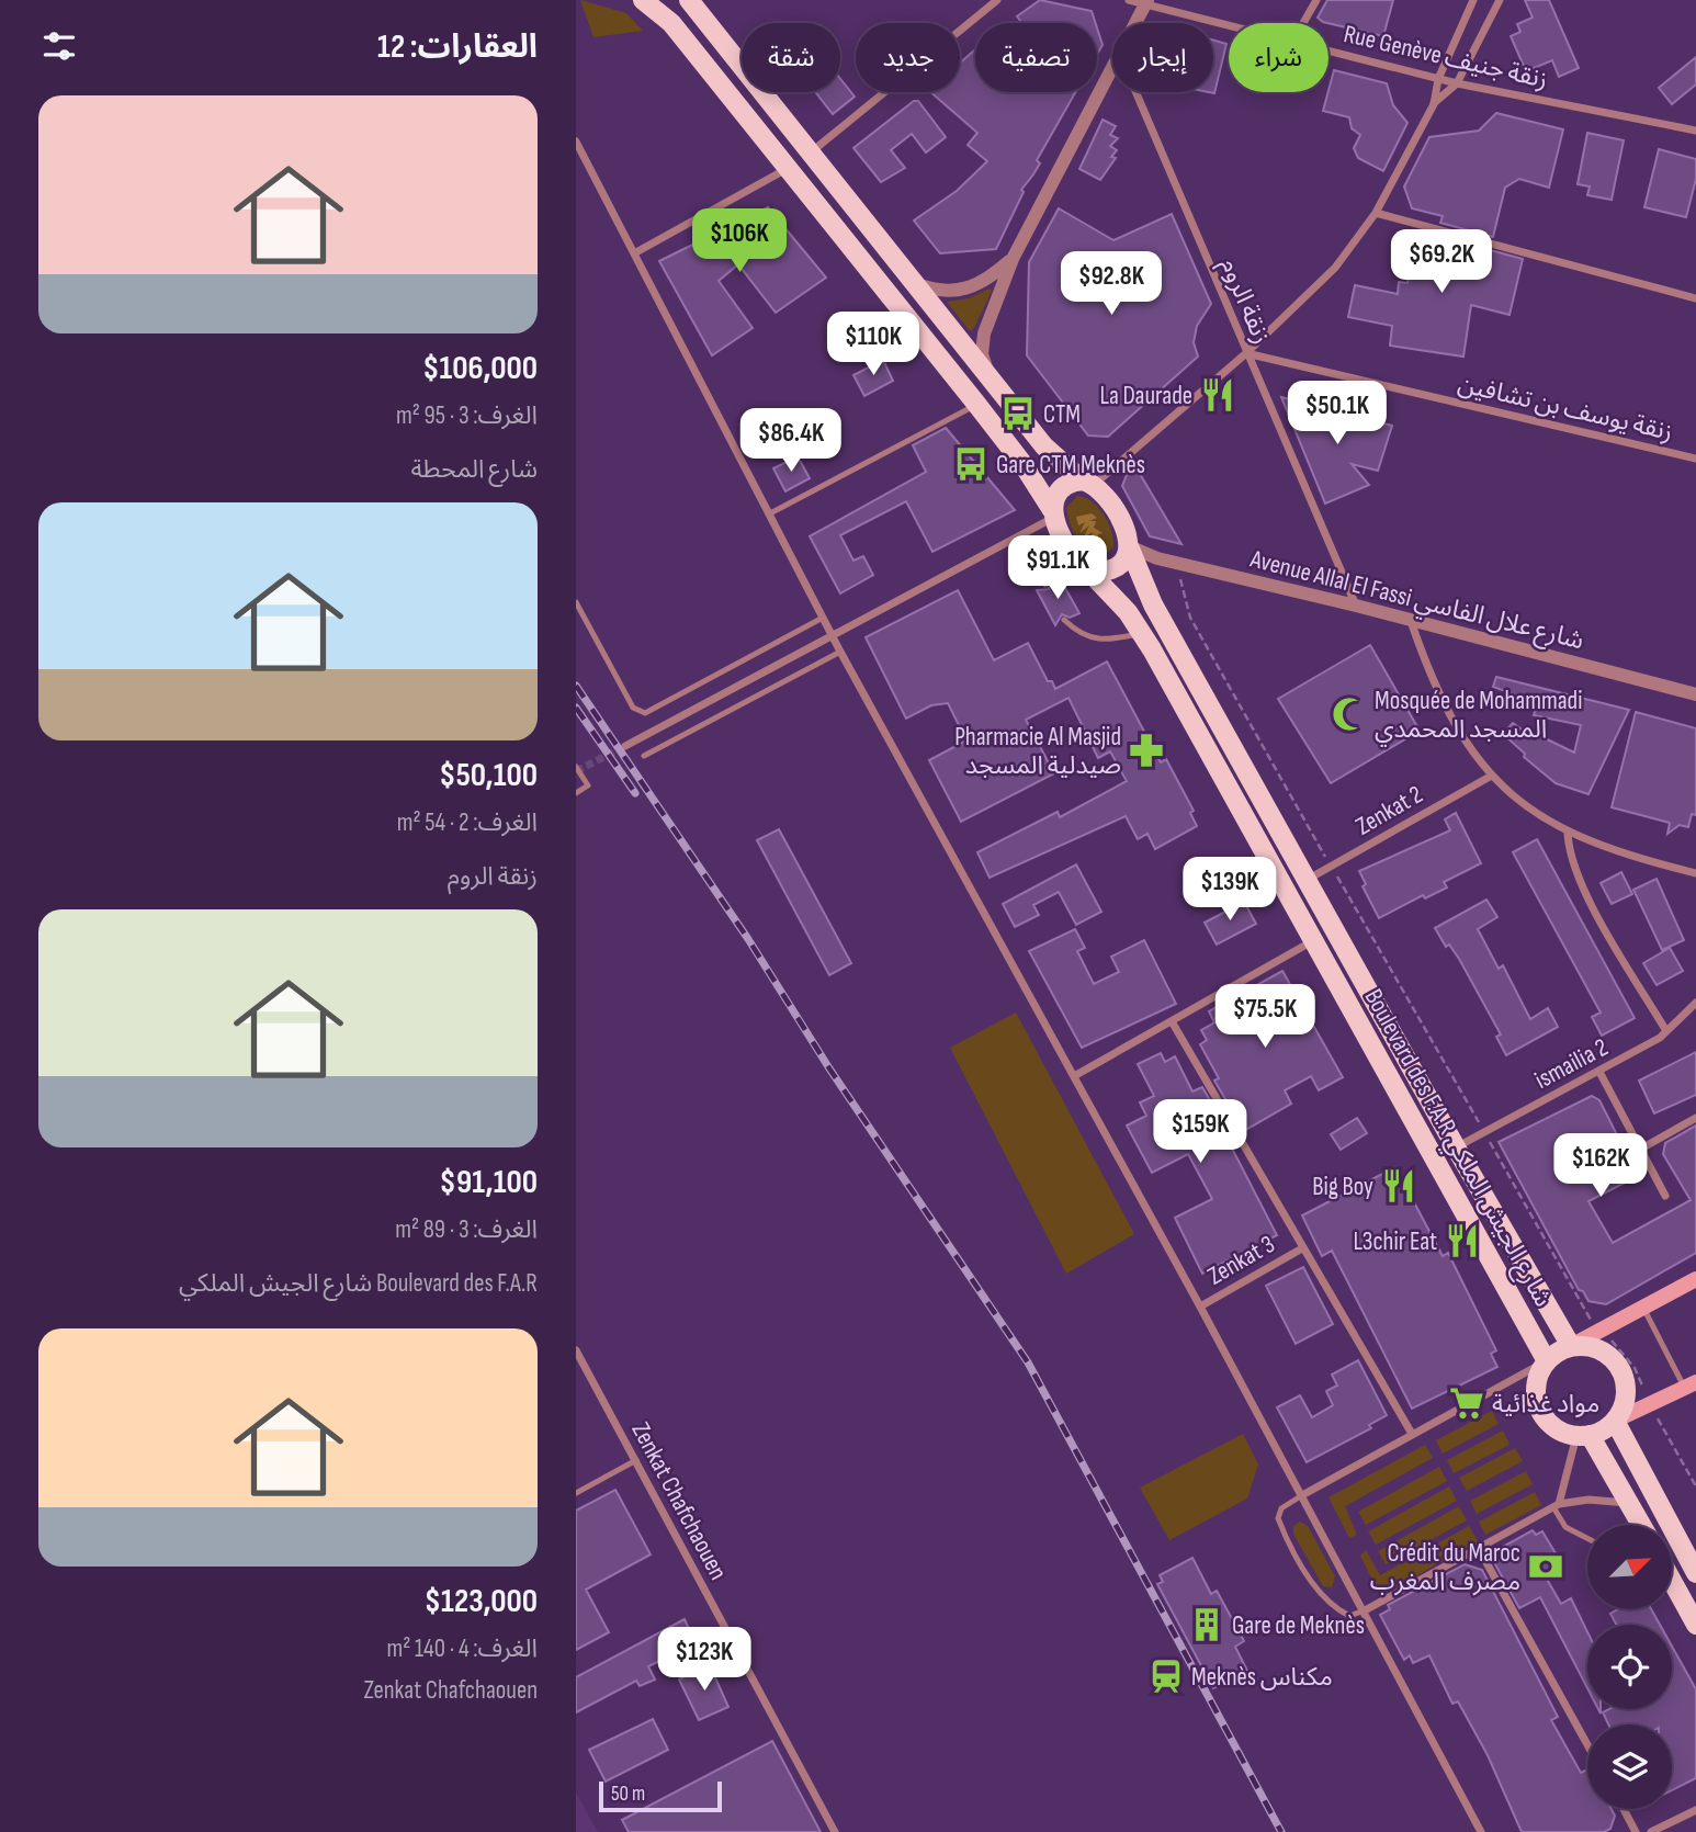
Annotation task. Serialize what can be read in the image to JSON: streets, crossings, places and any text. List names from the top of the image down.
{
  "streets": {
    "main road": ["Boulevard des F.A.R شارع الجيش الملكي"],
    "street": [
      "Rue Genève زنقة جنيف",
      "زنقة الروم",
      "زنقة يوسف بن تشافين",
      "Avenue Allal El Fassi شارع علال الفاسي",
      "Zenkat 2",
      "ismailia 2",
      "Zenkat 3",
      "Zenkat Chafchaouen"
    ]
  },
  "crossings": [
    ["زنقة الروم", "زنقة يوسف بن تشافين"],
    ["زنقة الروم", "Avenue Allal El Fassi شارع علال الفاسي"],
    ["Avenue Allal El Fassi شارع علال الفاسي", "Boulevard des F.A.R شارع الجيش الملكي"],
    ["Zenkat 2", "Boulevard des F.A.R شارع الجيش الملكي"],
    ["ismailia 2", "Boulevard des F.A.R شارع الجيش الملكي"]
  ],
  "places": {
    "restaurant": ["La Daurade", "Big Boy", "L3chir Eat"],
    "bus stop": ["CTM", "Gare CTM Meknès"],
    "mosque": ["Mosquée de Mohammadi المسجد المحمدي"],
    "pharmacy": ["Pharmacie Al Masjid صيدلية المسجد"],
    "supermarket": ["مواد غذائية"],
    "bank": ["Crédit du Maroc مصرف المغرب"],
    "building": ["Gare de Meknès"],
    "station": ["Meknès مكناس"]
  },
  "scale_bar": "50 m",
  "north": "top right",
  "page": {
    "heading": "العقارات: 12",
    "chip": [
      "شراء",
      "إيجار",
      "تصفية",
      "جديد",
      "شقة"
    ],
    "list": [
      {
        "name": "$106,000",
        "note": "الغرف: 3 · 95 m² · شارع المحطة"
      },
      {
        "name": "$50,100",
        "note": "الغرف: 2 · 54 m² · زنقة الروم"
      },
      {
        "name": "$91,100",
        "note": "الغرف: 3 · 89 m² · Boulevard des F.A.R شارع الجيش الملكي"
      },
      {
        "name": "$123,000",
        "note": "الغرف: 4 · 140 m² · Zenkat Chafchaouen"
      }
    ],
    "price": [
      "$106K",
      "$69.2K",
      "$92.8K",
      "$110K",
      "$50.1K",
      "$86.4K",
      "$91.1K",
      "$139K",
      "$75.5K",
      "$159K",
      "$162K",
      "$123K"
    ],
    "scale": "50 m"
  }
}
